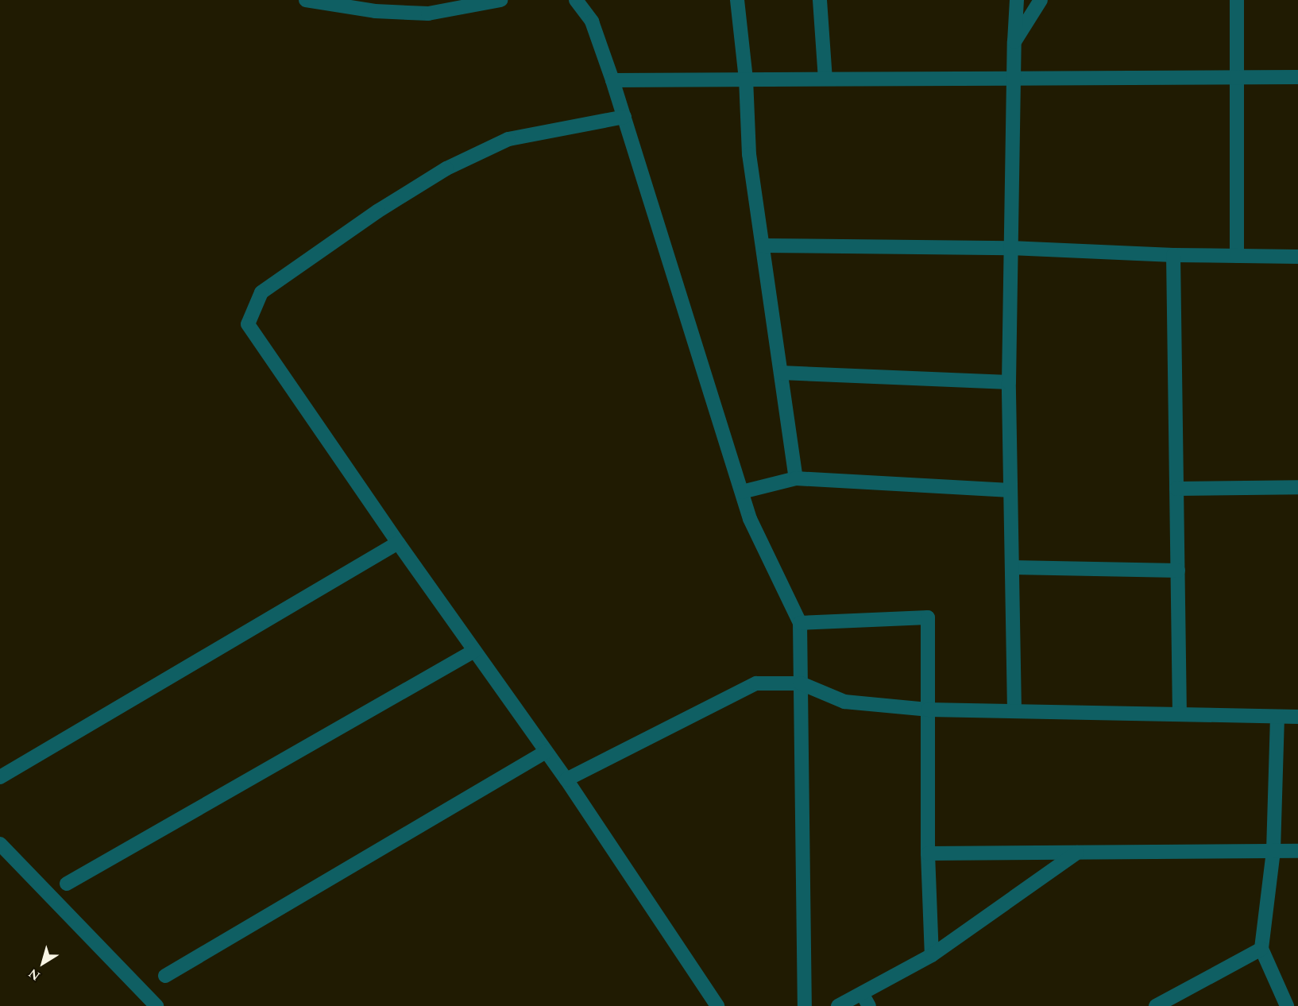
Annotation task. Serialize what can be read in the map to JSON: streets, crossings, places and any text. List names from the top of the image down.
{
  "north": "bottom left"
}
